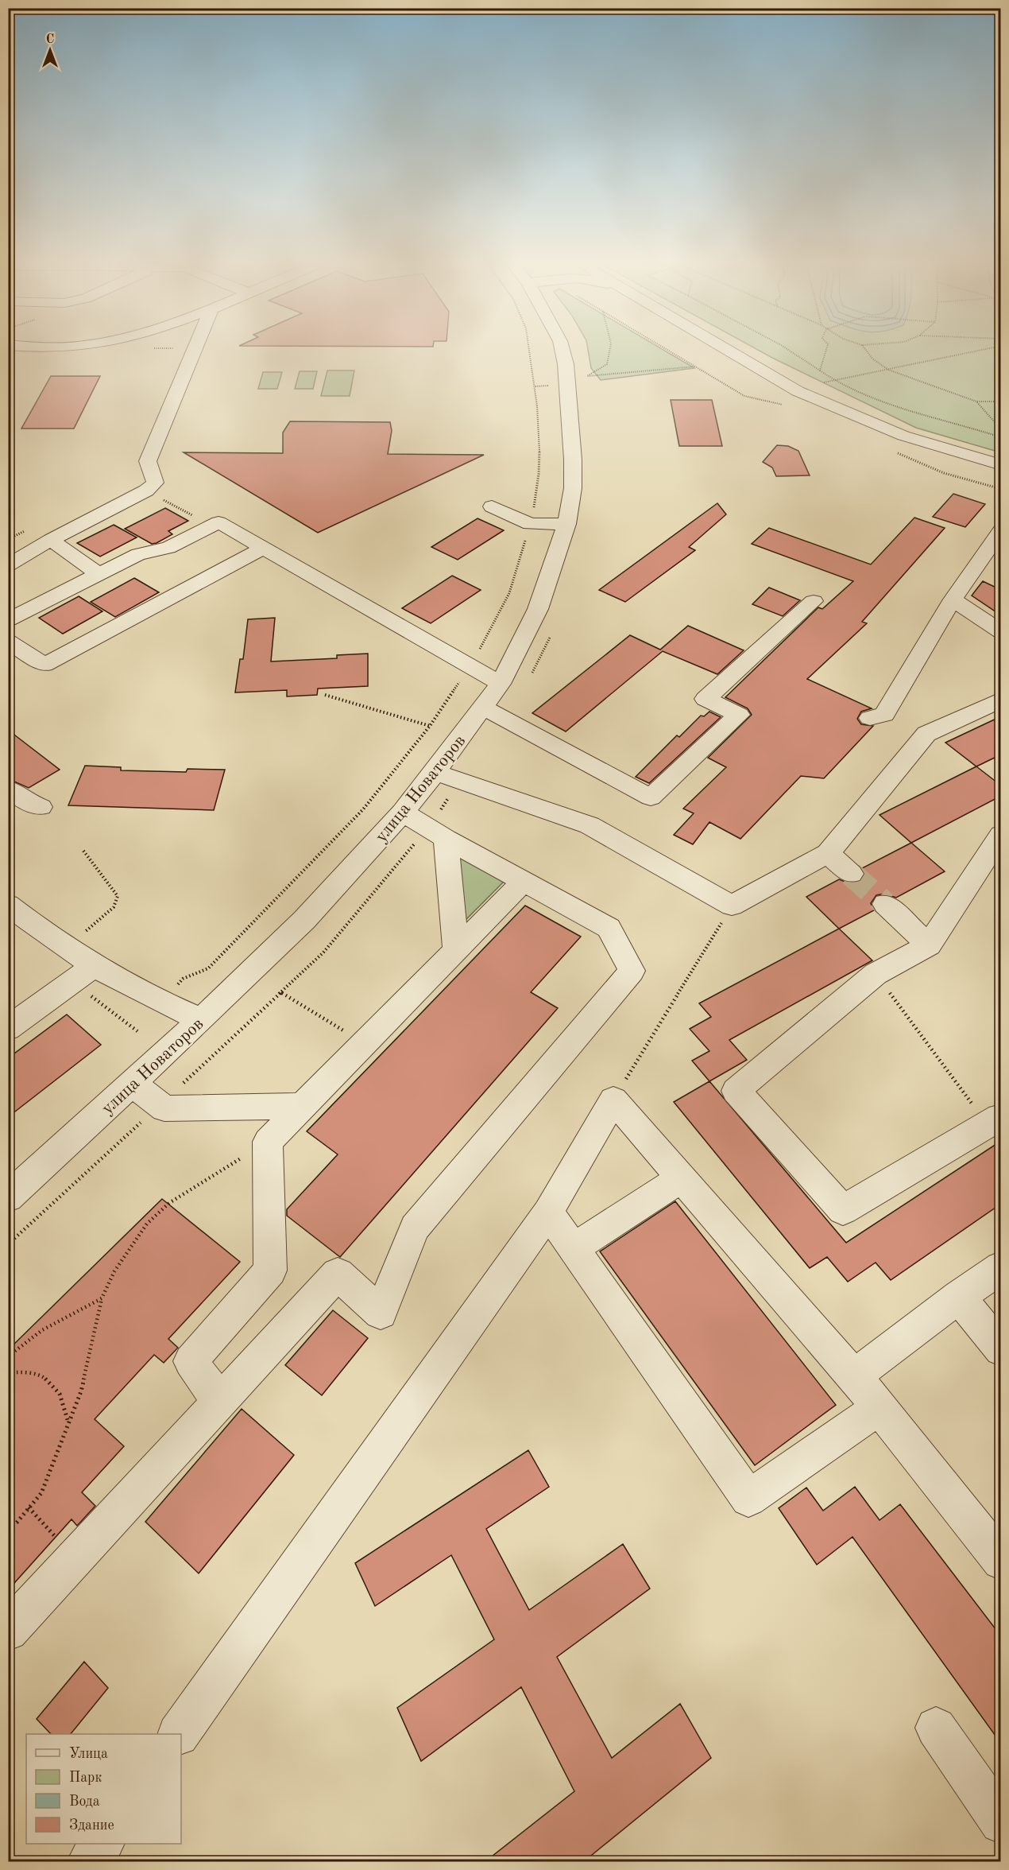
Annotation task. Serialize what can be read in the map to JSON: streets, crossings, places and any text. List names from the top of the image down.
{
  "streets": {
    "street": ["улица Новаторов"]
  },
  "legend": [
    "Улица",
    "Парк",
    "Вода",
    "Здание"
  ],
  "north": "top"
}
